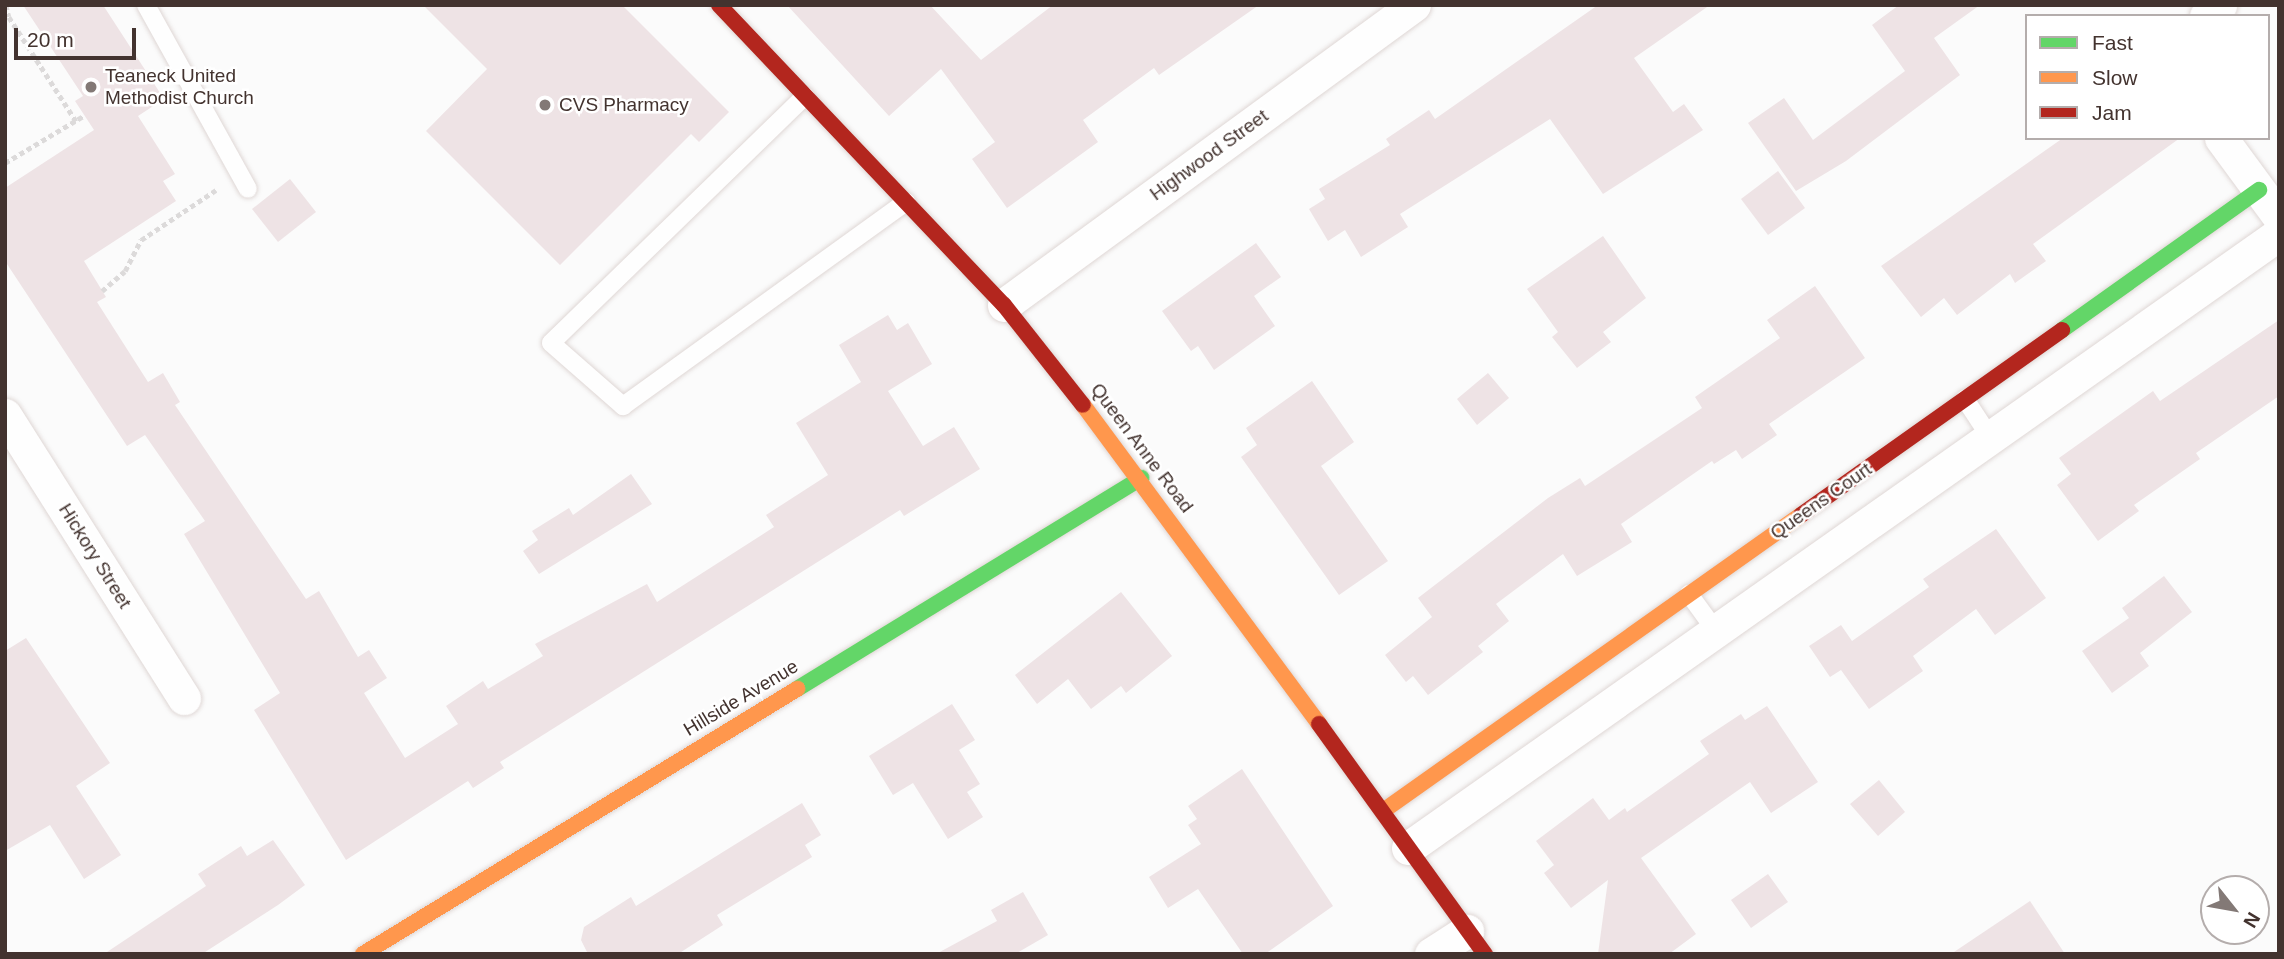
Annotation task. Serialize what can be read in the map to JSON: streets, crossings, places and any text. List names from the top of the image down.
{
  "streets": {
    "street": [
      "Highwood Street",
      "Queen Anne Road",
      "Queens Court",
      "Hickory Street",
      "Hillside Avenue"
    ]
  },
  "crossings": [
    ["Highwood Street", "Queen Anne Road"],
    ["Queen Anne Road", "Queens Court"],
    ["Queen Anne Road", "Hillside Avenue"]
  ],
  "places": ["Teaneck United Methodist Church", "CVS Pharmacy"],
  "legend": ["Fast", "Slow", "Jam"],
  "scale_bar": "20 m",
  "north": "bottom right"
}
